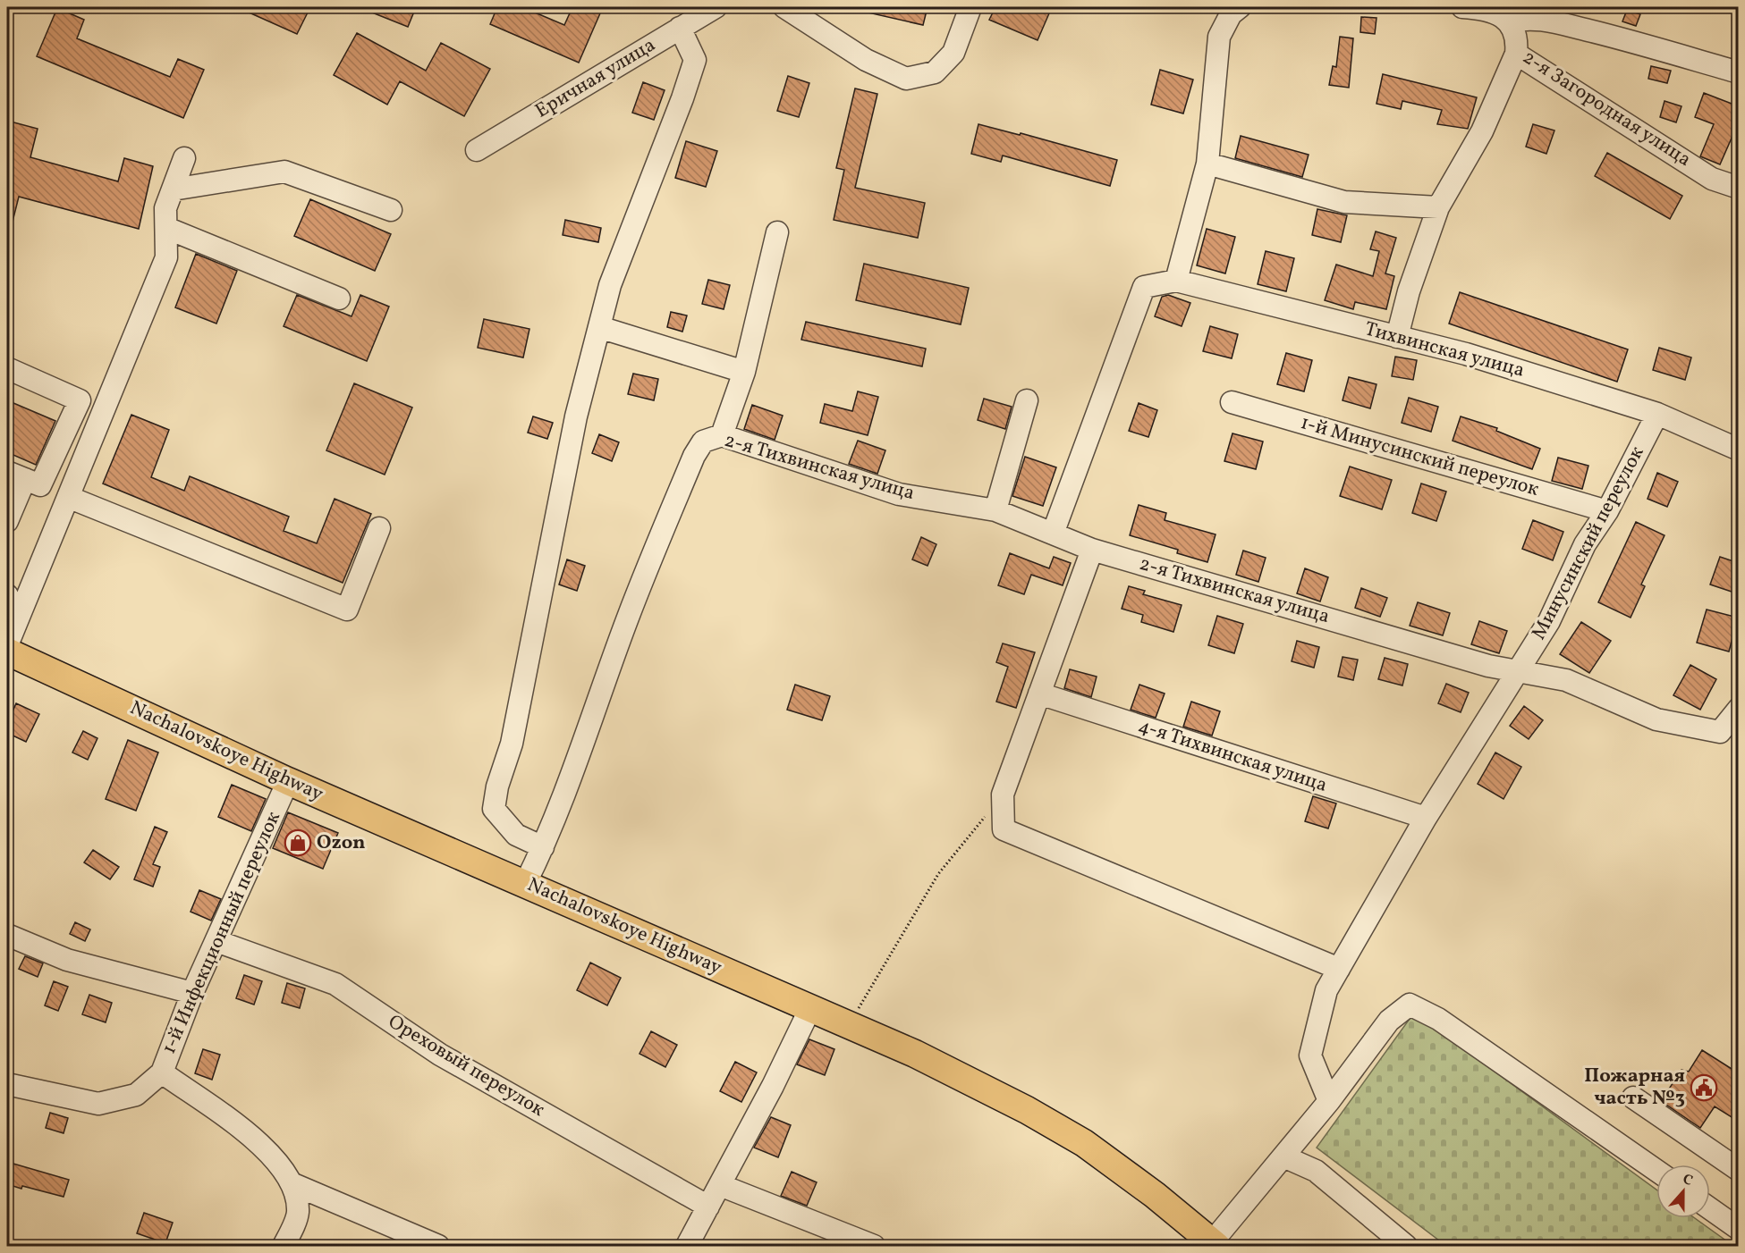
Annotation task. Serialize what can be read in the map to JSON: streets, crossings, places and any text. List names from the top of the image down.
{
  "streets": {
    "main road": ["Nachalovskoye Highway"],
    "street": [
      "Еричная улица",
      "2-я Загородная улица",
      "Тихвинская улица",
      "1-й Минусинский переулок",
      "2-я Тихвинская улица",
      "Минусинский переулок",
      "4-я Тихвинская улица",
      "1-й Инфекционный переулок",
      "Ореховый переулок"
    ]
  },
  "crossings": [
    ["Тихвинская улица", "2-я Тихвинская улица"],
    ["Тихвинская улица", "Минусинский переулок"],
    ["1-й Минусинский переулок", "Минусинский переулок"],
    ["2-я Тихвинская улица", "Минусинский переулок"],
    ["2-я Тихвинская улица", "Nachalovskoye Highway"],
    ["Минусинский переулок", "4-я Тихвинская улица"],
    ["Nachalovskoye Highway", "1-й Инфекционный переулок"],
    ["1-й Инфекционный переулок", "Ореховый переулок"]
  ],
  "places": {
    "shop": ["Ozon"],
    "public building": ["Пожарная часть №3"]
  },
  "north": "top"
}
